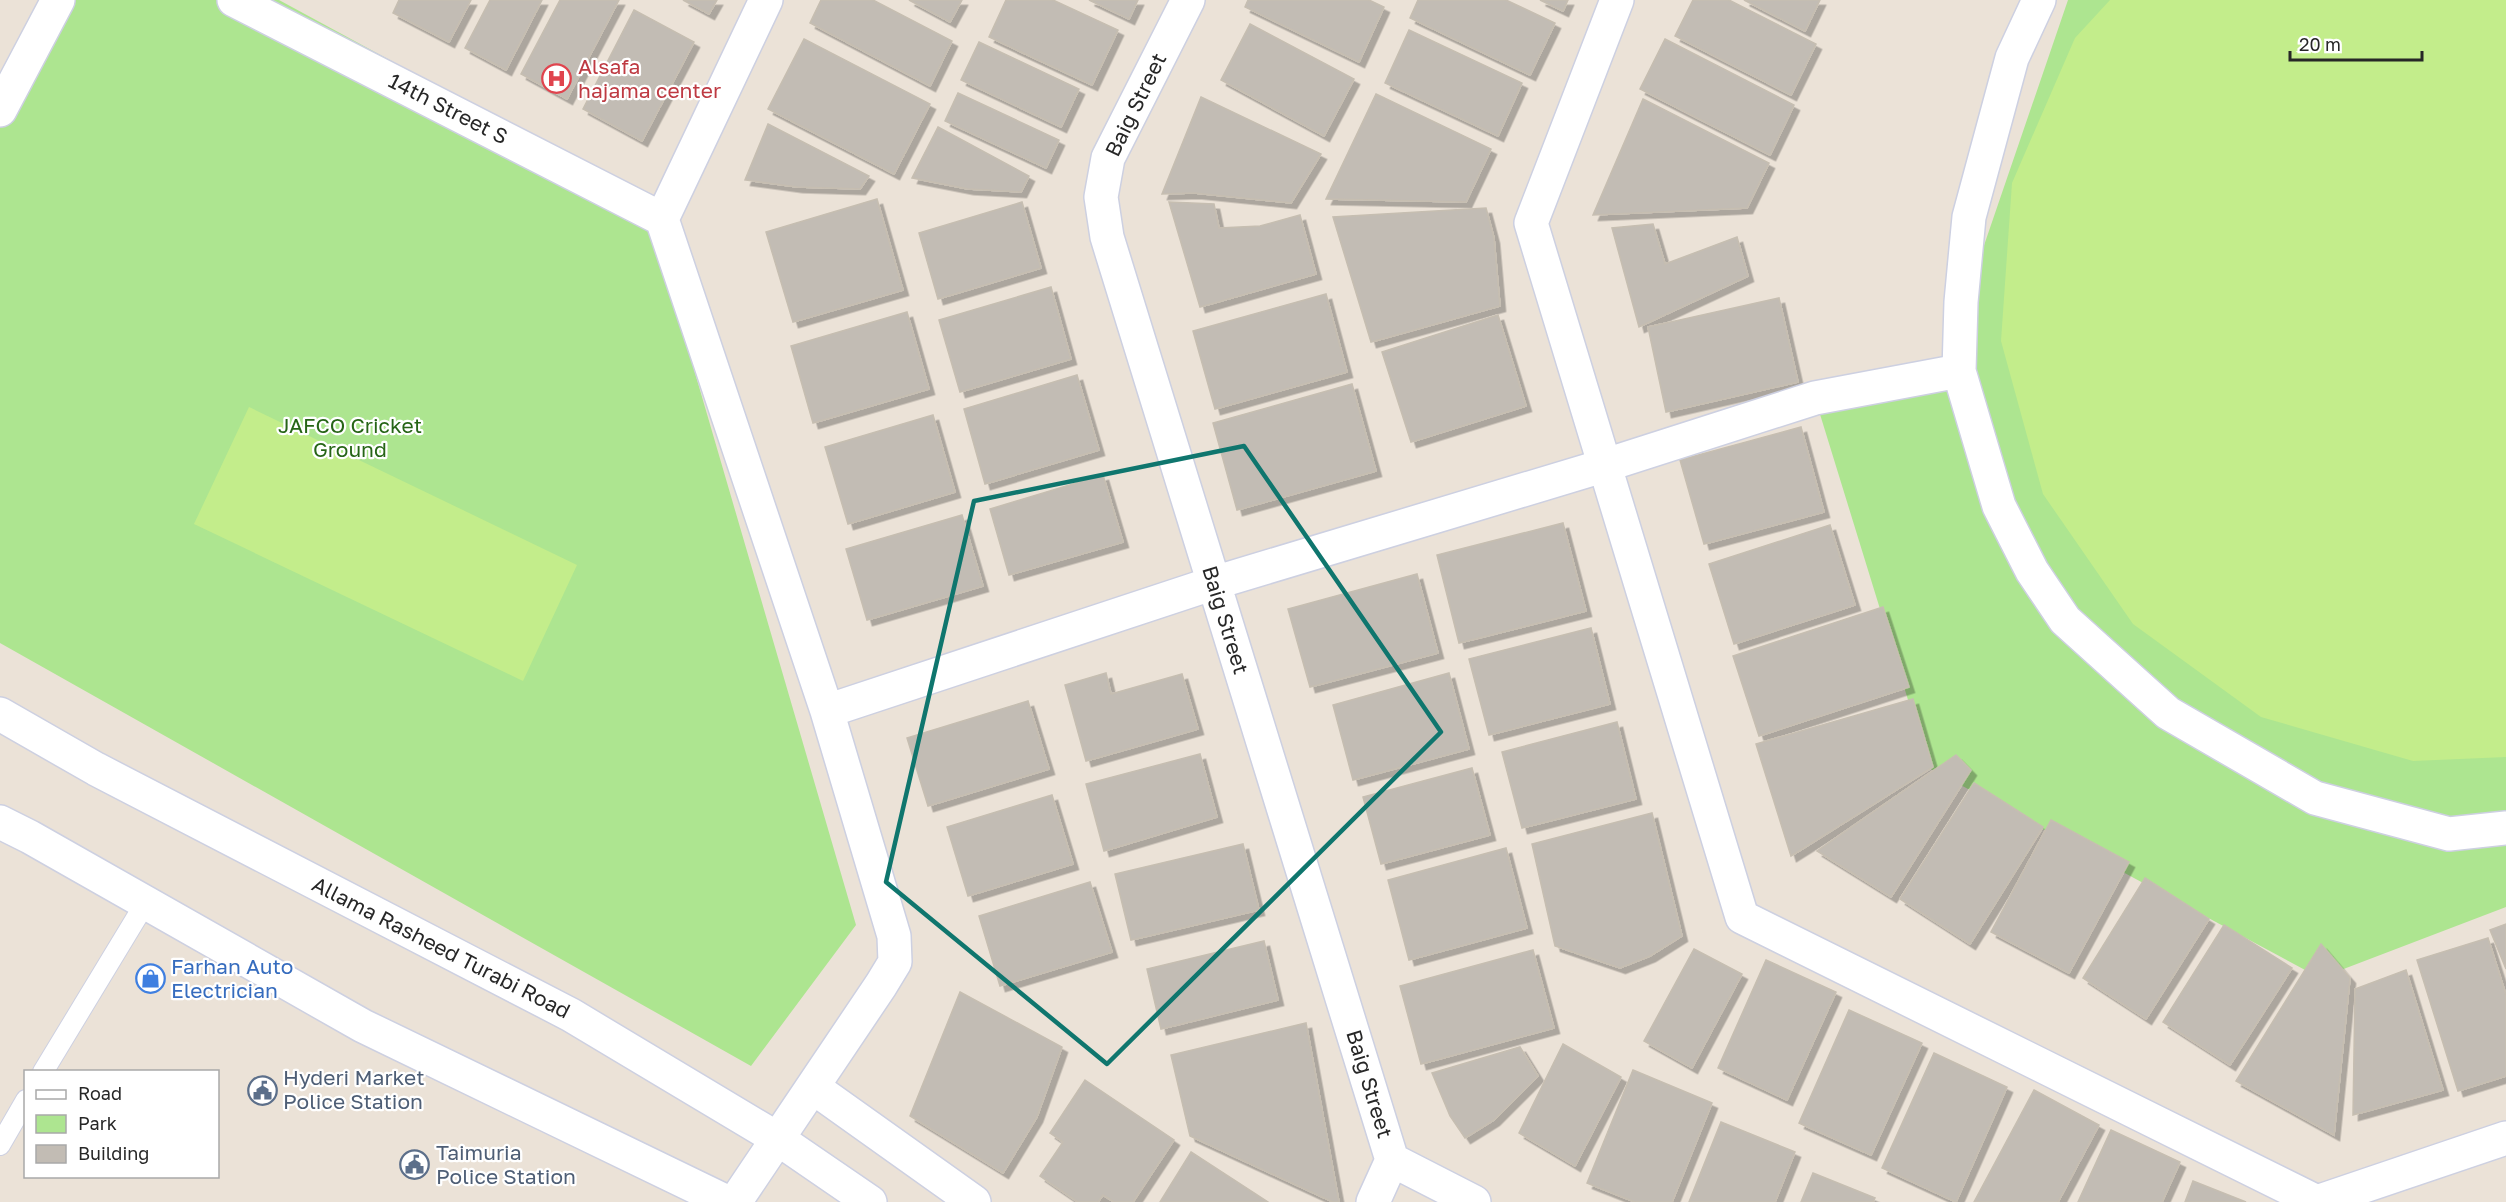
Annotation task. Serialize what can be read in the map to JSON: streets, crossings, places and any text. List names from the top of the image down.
{
  "streets": {
    "street": ["Baig Street", "14th Street S", "Allama Rasheed Turabi Road"]
  },
  "parks": ["JAFCO Cricket Ground"],
  "places": {
    "hospital": ["Alsafa hajama center"],
    "shop": ["Farhan Auto Electrician"],
    "public building": ["Hyderi Market Police Station", "Taimuria Police Station"]
  },
  "legend": ["Road", "Park", "Building"],
  "scale_bar": "20 m"
}
